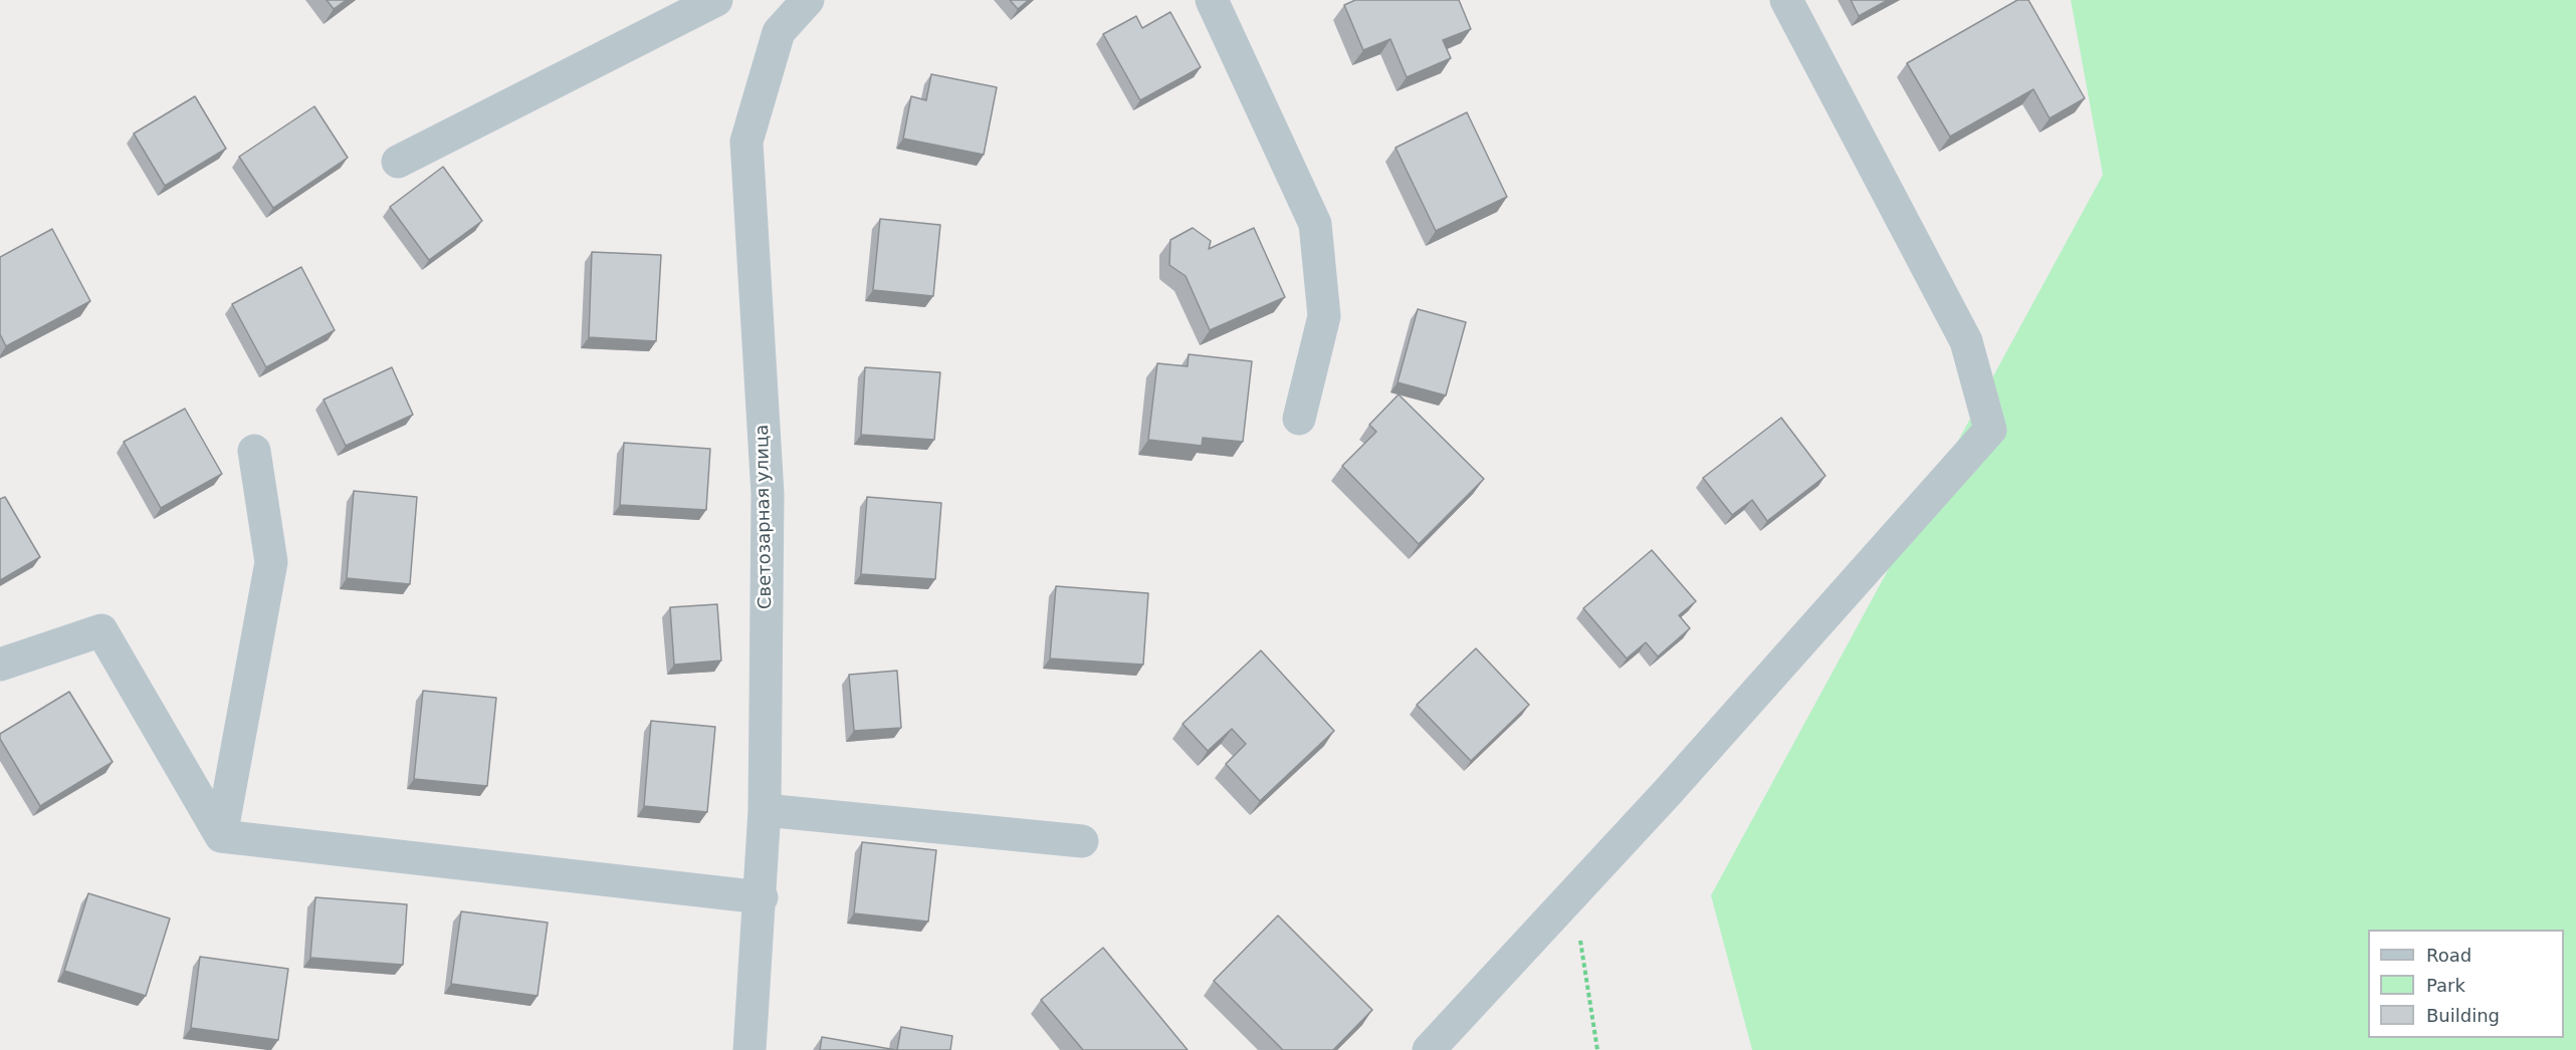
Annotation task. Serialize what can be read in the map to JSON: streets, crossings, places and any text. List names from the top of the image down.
{
  "streets": {
    "street": ["Светозарная улица"]
  },
  "legend": ["Road", "Park", "Building"]
}
